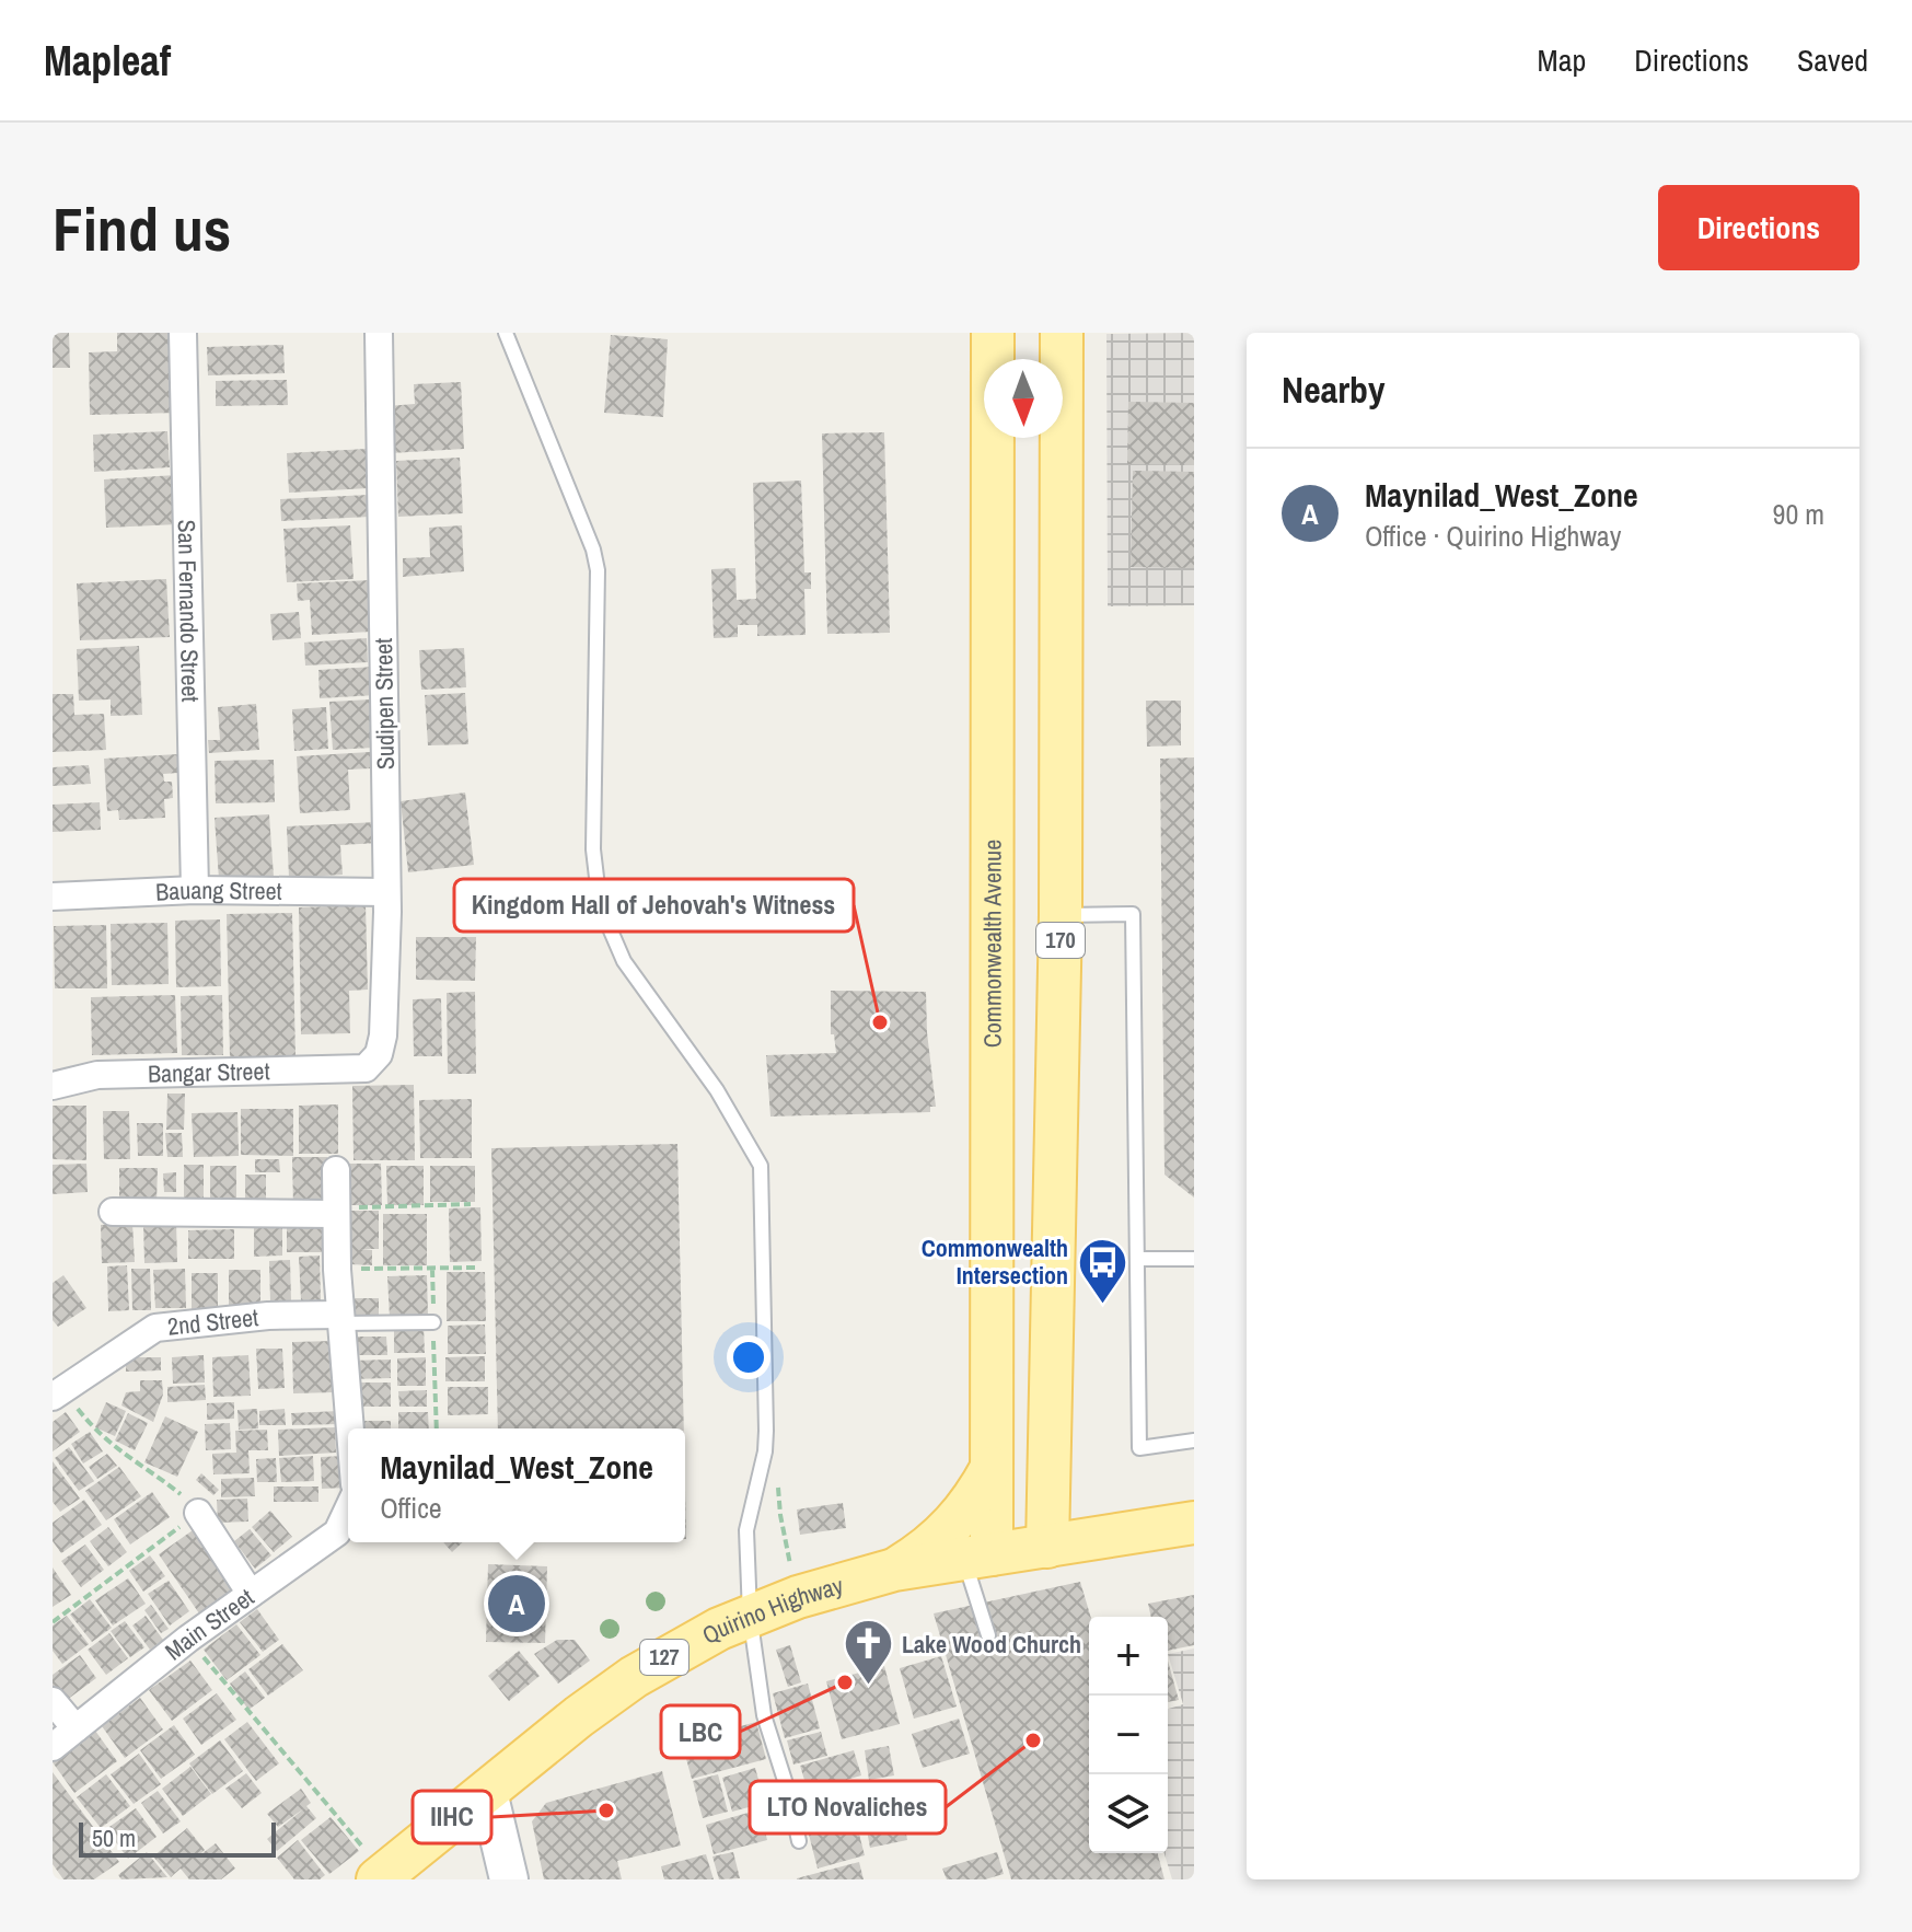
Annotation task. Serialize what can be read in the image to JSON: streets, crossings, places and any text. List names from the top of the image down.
{
  "streets": {
    "main road": [
      "170",
      "Commonwealth Avenue",
      "Quirino Highway",
      "127"
    ],
    "street": [
      "San Fernando Street",
      "Sudipen Street",
      "Bauang Street",
      "Bangar Street",
      "2nd Street",
      "Main Street"
    ]
  },
  "crossings": [
    ["San Fernando Street", "Bauang Street"],
    ["Sudipen Street", "Bauang Street"],
    ["Sudipen Street", "Bangar Street"],
    ["170", "Quirino Highway"],
    ["Commonwealth Avenue", "Quirino Highway"]
  ],
  "places": {
    "other": [
      "Kingdom Hall of Jehovah's Witness",
      "LBC",
      "LTO Novaliches",
      "IIHC"
    ],
    "bus stop": ["Commonwealth Intersection"],
    "church": ["Lake Wood Church"]
  },
  "scale_bar": "50 m",
  "north": "bottom",
  "page": {
    "header": "Mapleaf",
    "nav": ["Map", "Directions", "Saved"],
    "buttons": "Directions",
    "title": "Find us",
    "heading": "Nearby",
    "list": [
      {
        "mark": "A",
        "name": "Maynilad_West_Zone",
        "note": "Office · Quirino Highway",
        "value": "90 m"
      }
    ],
    "popup": ["Maynilad_West_Zone", "Office"],
    "pins": "A",
    "map_buttons": ["+", "−"],
    "scale": "50 m"
  }
}
